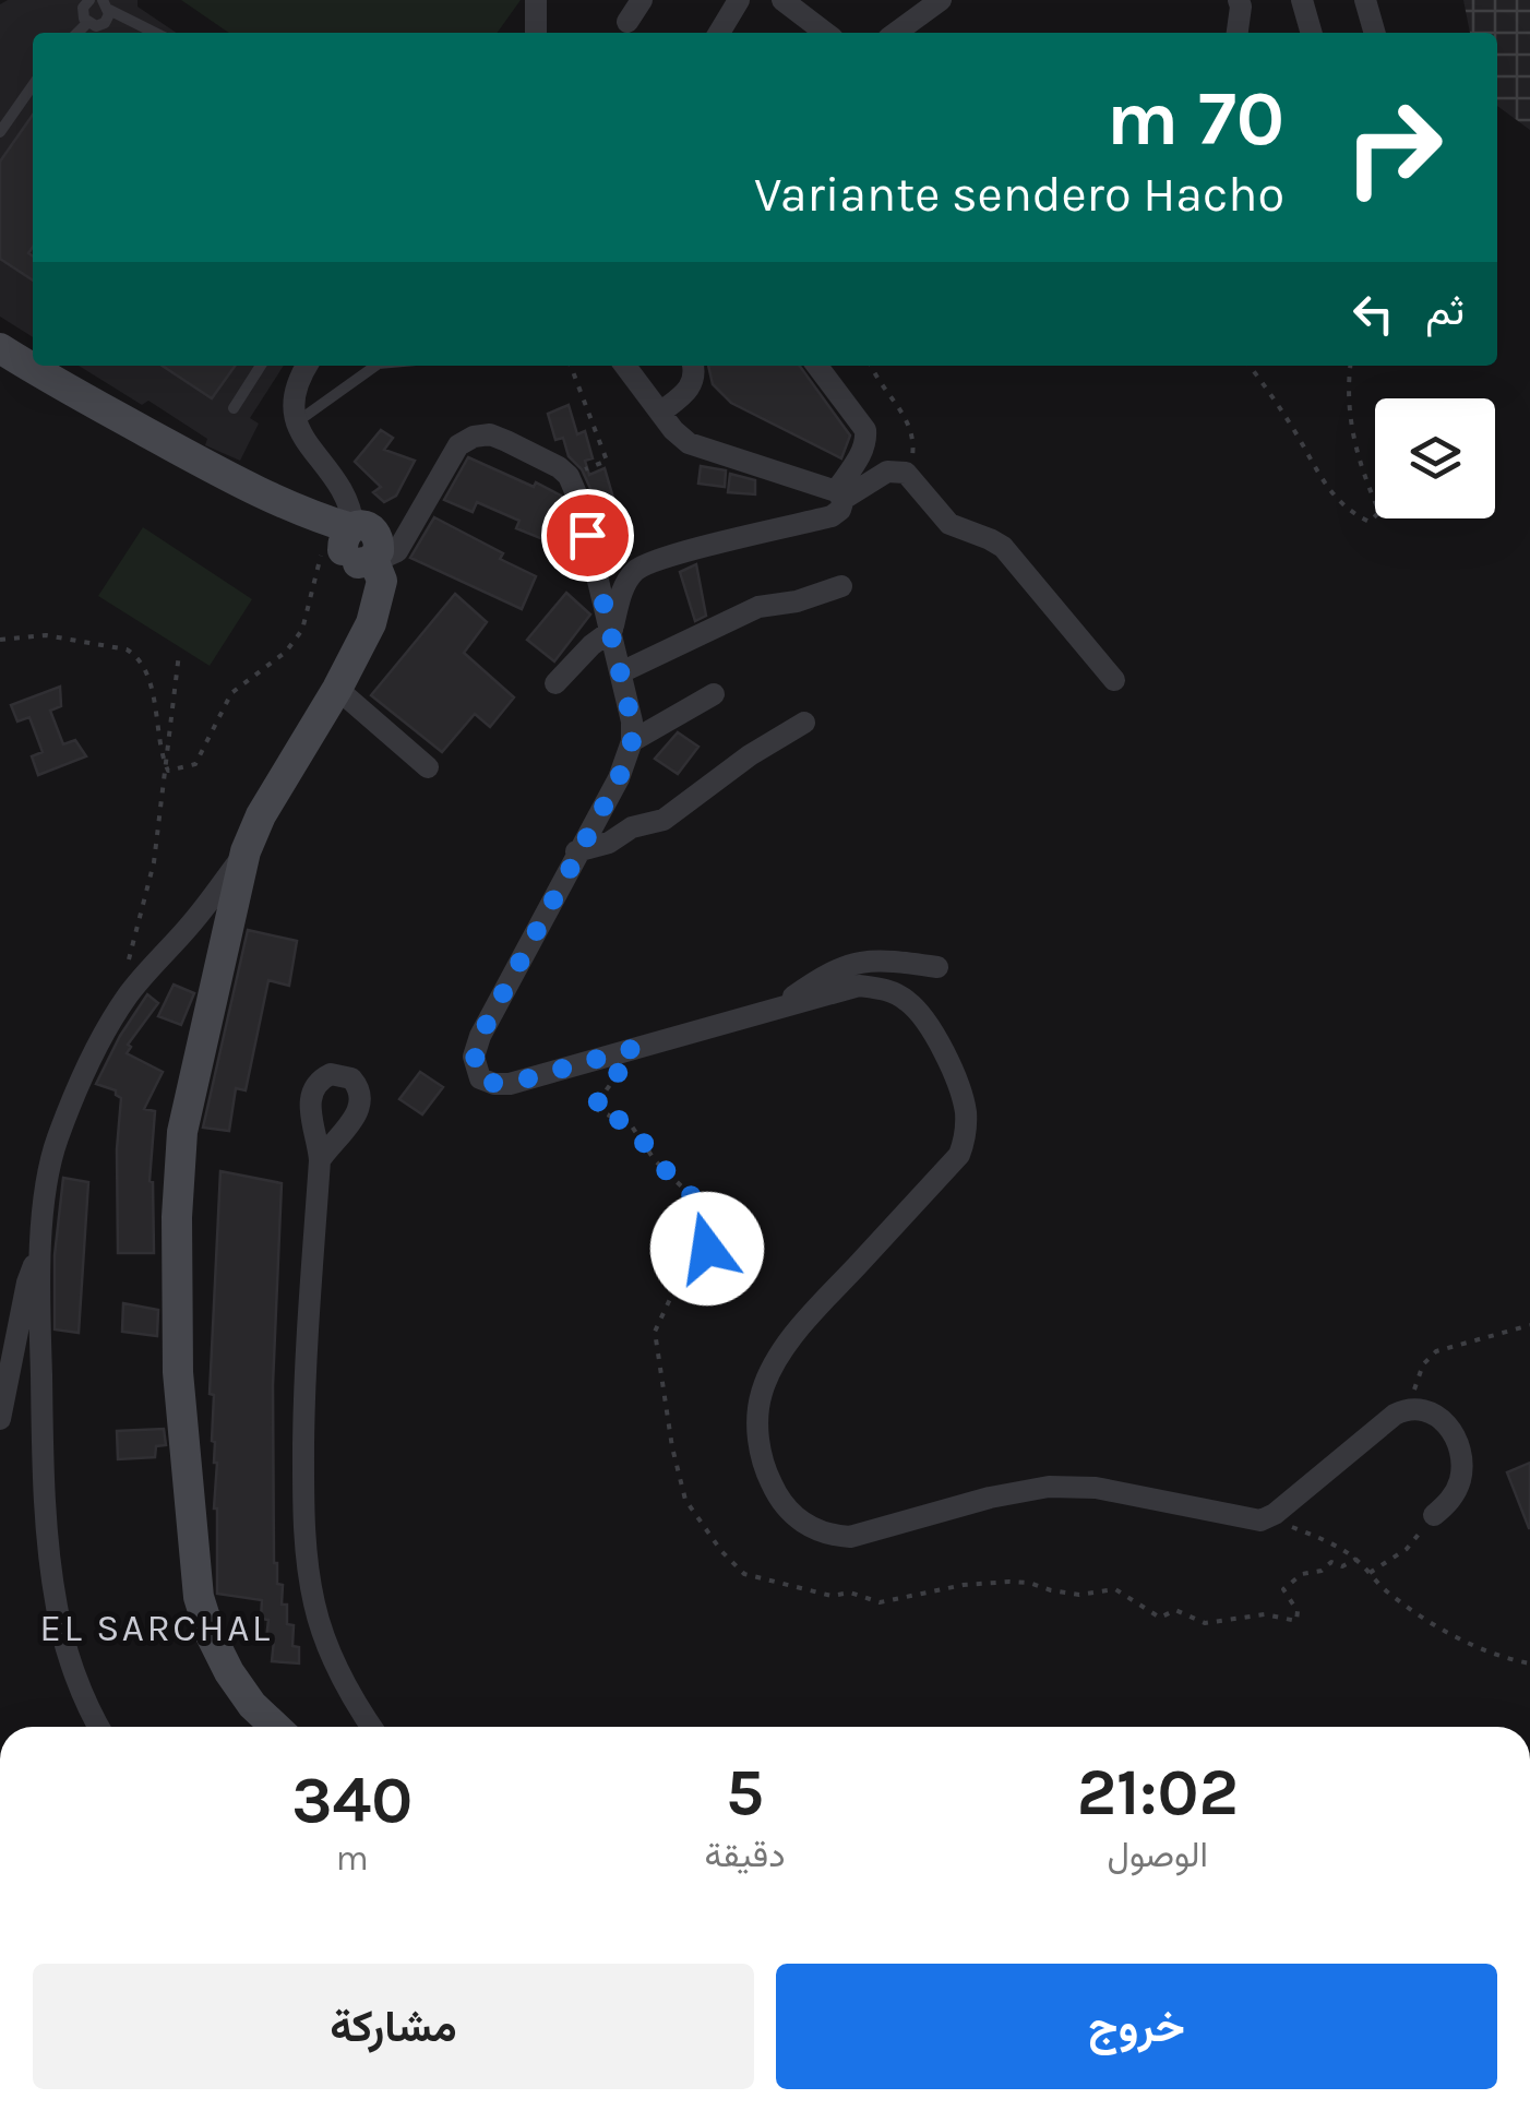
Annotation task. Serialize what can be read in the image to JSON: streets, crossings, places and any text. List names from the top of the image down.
{
  "districts": ["EL SARCHAL"],
  "page": {
    "turn": ["70 m", "Variante sendero Hacho"],
    "then": "ثم",
    "eta": [
      "21:02",
      "الوصول",
      "5",
      "دقيقة",
      "340",
      "m"
    ],
    "buttons": ["خروج", "مشاركة"]
  }
}
